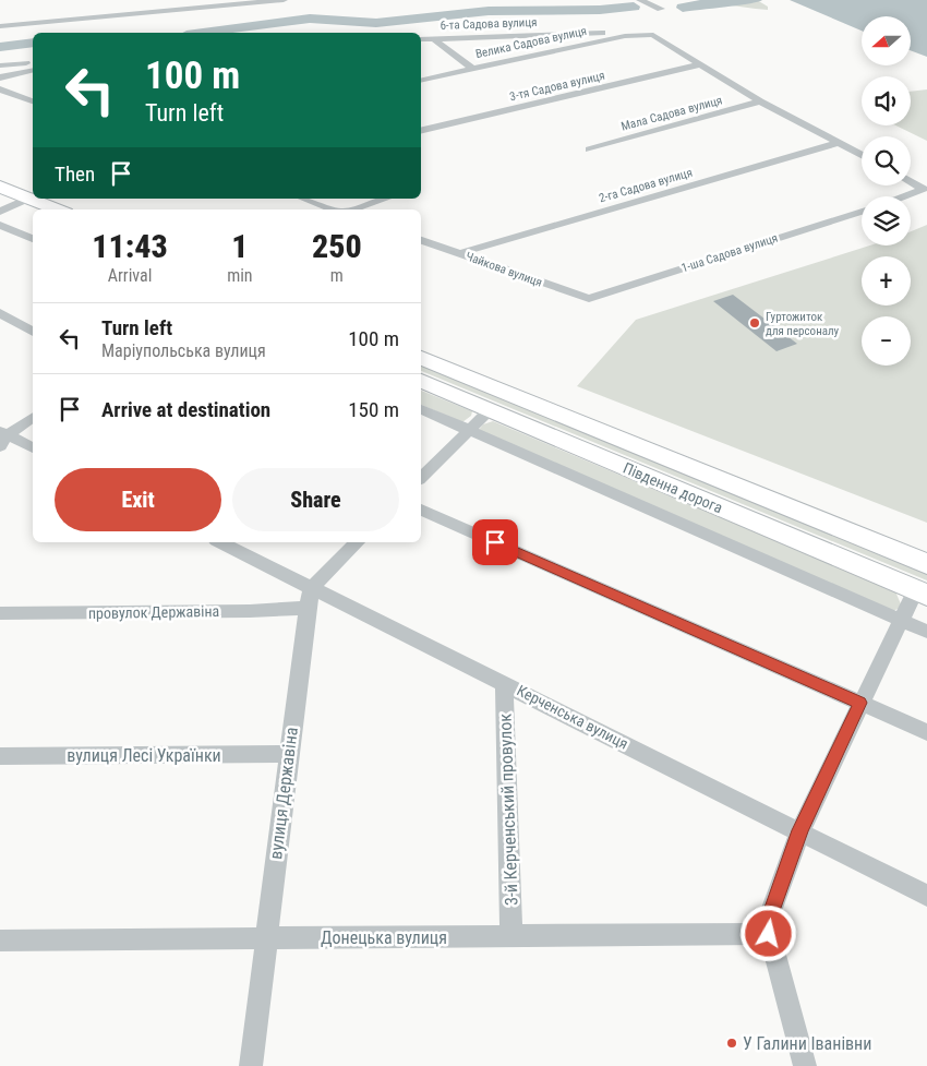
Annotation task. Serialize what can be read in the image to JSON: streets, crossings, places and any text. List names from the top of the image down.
{
  "streets": {
    "main road": ["Південна дорога"],
    "street": [
      "6-та Садова вулиця",
      "Велика Садова вулиця",
      "3-тя Садова вулиця",
      "Мала Садова вулиця",
      "2-га Садова вулиця",
      "1-ша Садова вулиця",
      "Чайкова вулиця",
      "провулок Державіна",
      "Керченська вулиця",
      "вулиця Лесі Українки",
      "вулиця Державіна",
      "3-й Керченський провулок",
      "Донецька вулиця"
    ]
  },
  "crossings": [
    ["6-та Садова вулиця", "Велика Садова вулиця"],
    ["Велика Садова вулиця", "3-тя Садова вулиця"],
    ["2-га Садова вулиця", "Чайкова вулиця"],
    ["1-ша Садова вулиця", "Чайкова вулиця"],
    ["провулок Державіна", "Керченська вулиця"],
    ["провулок Державіна", "вулиця Державіна"],
    ["Керченська вулиця", "вулиця Державіна"],
    ["Керченська вулиця", "3-й Керченський провулок"],
    ["вулиця Лесі Українки", "вулиця Державіна"],
    ["вулиця Державіна", "Донецька вулиця"],
    ["3-й Керченський провулок", "Донецька вулиця"]
  ],
  "places": ["Гуртожиток для персоналу", "У Галини Іванівни"],
  "north": "left",
  "page": {
    "map_buttons": ["+", "−"],
    "turn": ["100 m", "Turn left"],
    "then": "Then",
    "eta": [
      "11:43",
      "Arrival",
      "1",
      "min",
      "250",
      "m"
    ],
    "list": [
      {
        "name": "Turn left",
        "note": "Маріупольська вулиця",
        "value": "100 m"
      },
      {
        "name": "Arrive at destination",
        "value": "150 m"
      }
    ],
    "buttons": ["Exit", "Share"]
  }
}
